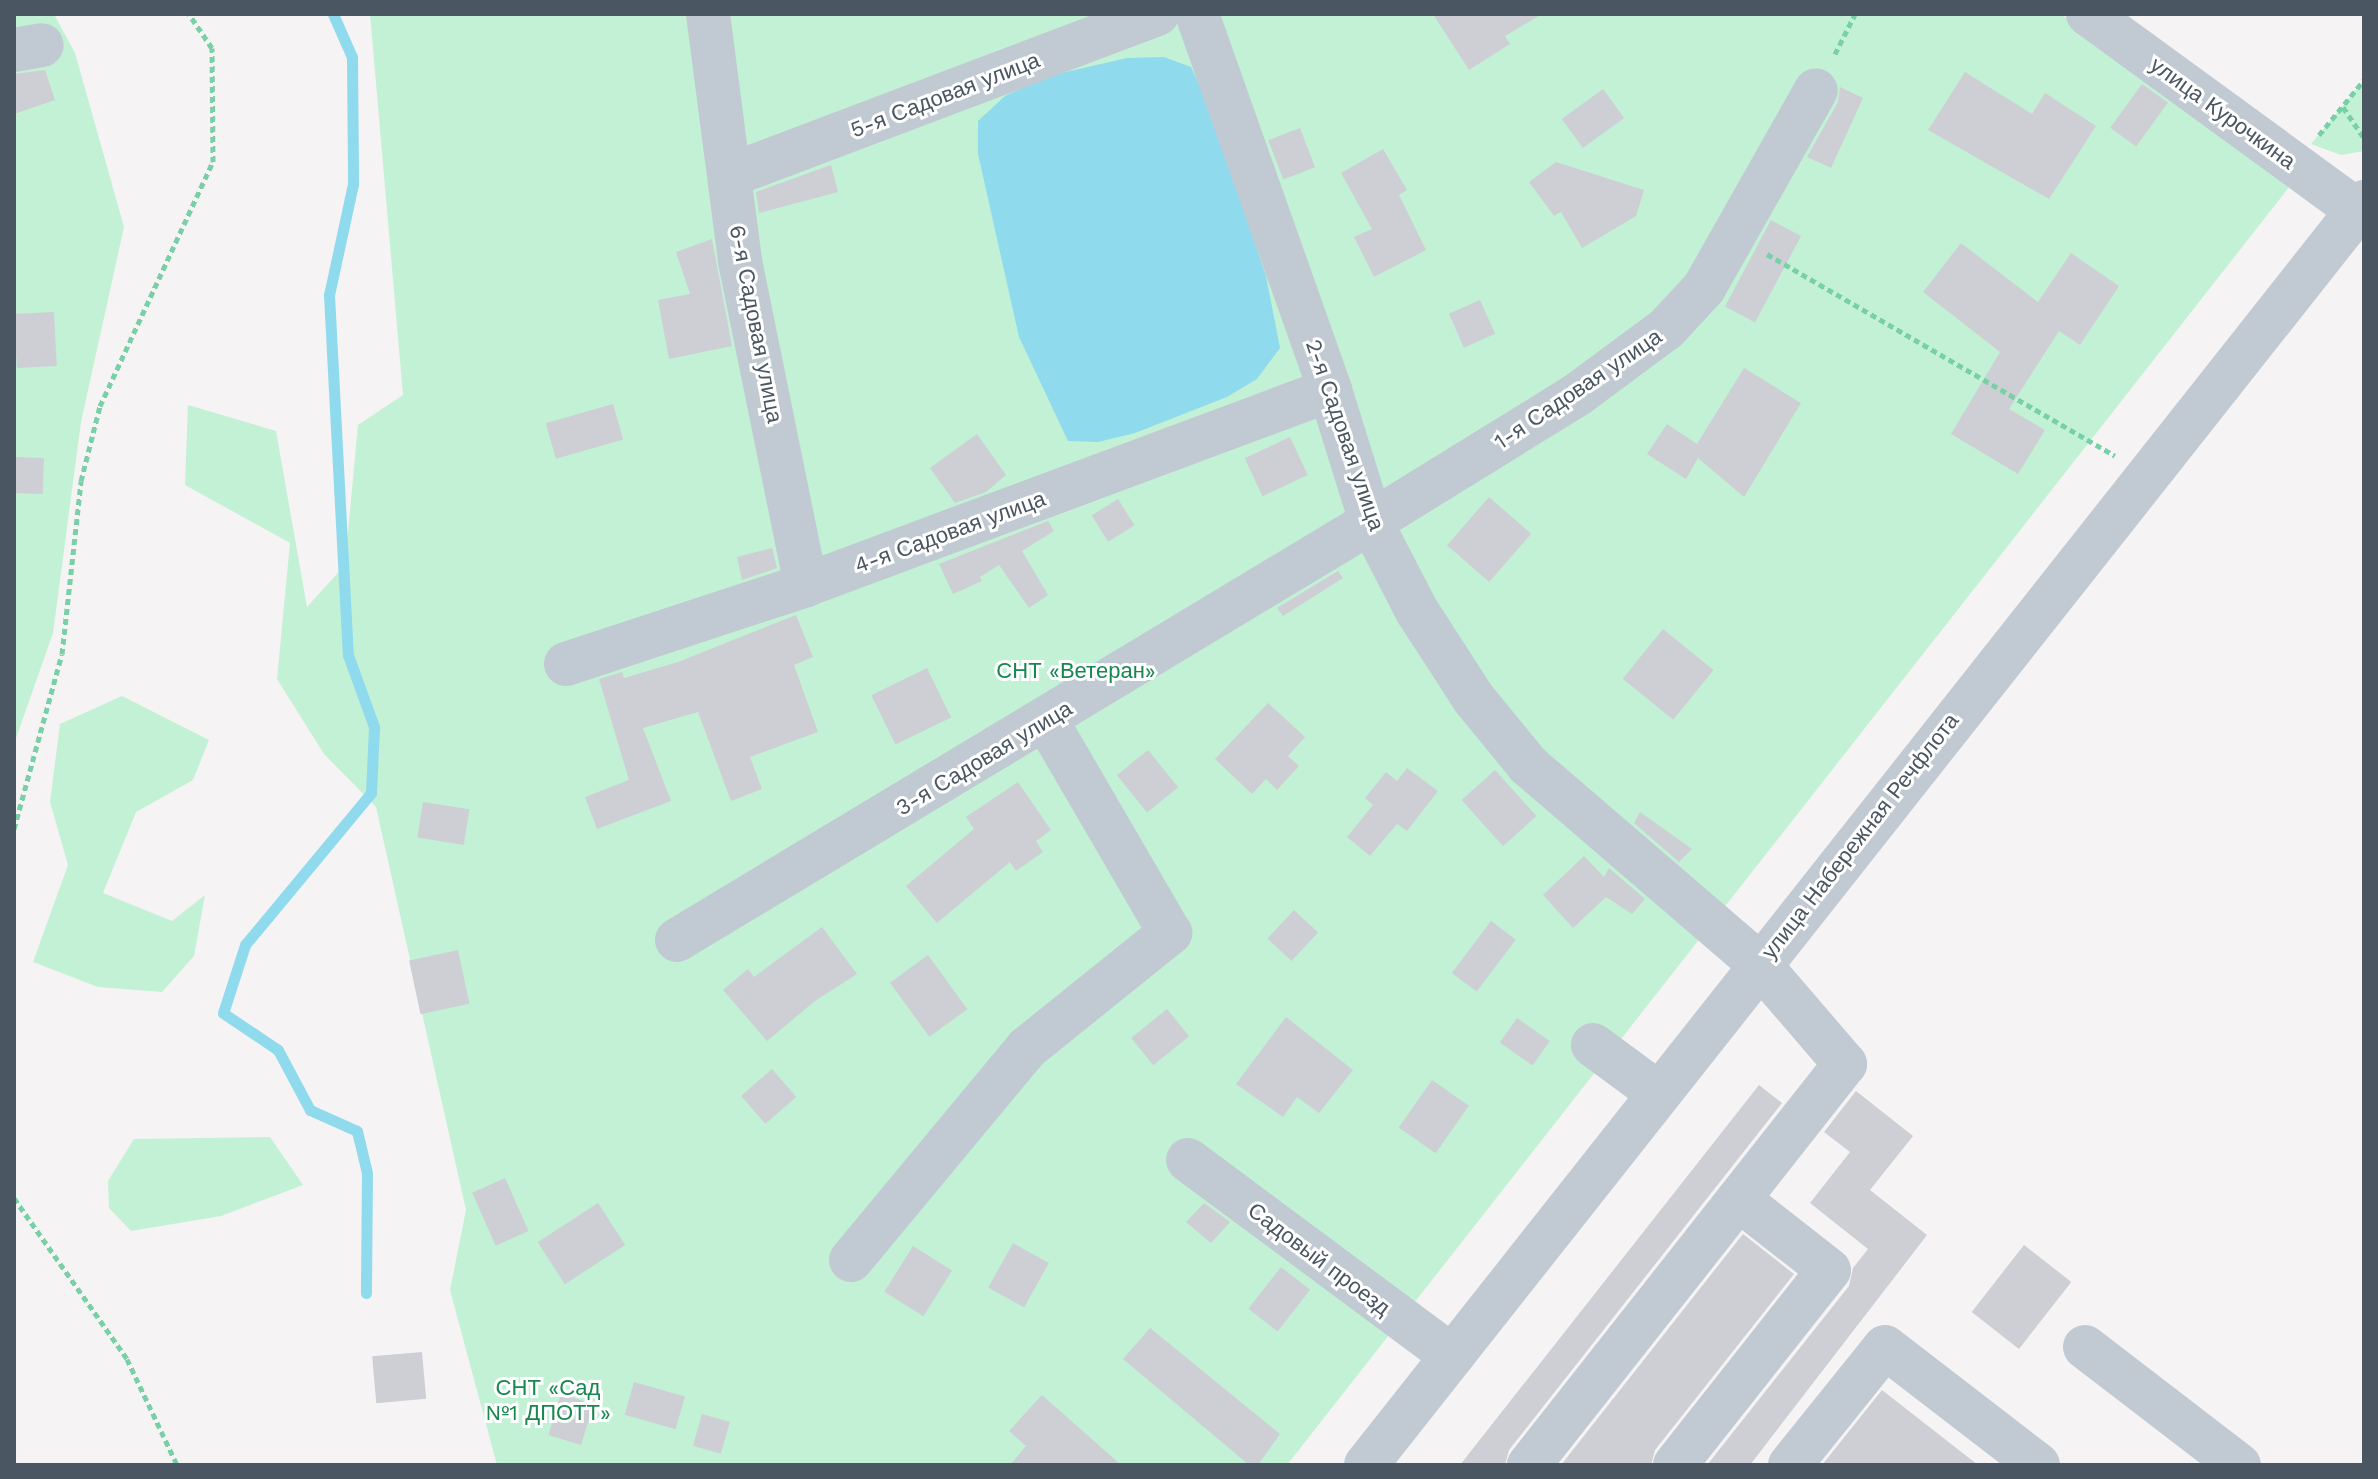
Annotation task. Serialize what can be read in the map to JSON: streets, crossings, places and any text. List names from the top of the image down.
{
  "streets": {
    "street": [
      "5-я Садовая улица",
      "улица Курочкина",
      "6-я Садовая улица",
      "1-я Садовая улица",
      "2-я Садовая улица",
      "4-я Садовая улица",
      "3-я Садовая улица",
      "улица Набережная Речфлота",
      "Садовый проезд"
    ]
  },
  "crossings": [
    ["5-я Садовая улица", "6-я Садовая улица"],
    ["улица Курочкина", "улица Набережная Речфлота"],
    ["6-я Садовая улица", "4-я Садовая улица"],
    ["1-я Садовая улица", "2-я Садовая улица"],
    ["1-я Садовая улица", "3-я Садовая улица"],
    ["2-я Садовая улица", "4-я Садовая улица"],
    ["2-я Садовая улица", "3-я Садовая улица"],
    ["2-я Садовая улица", "улица Набережная Речфлота"],
    ["улица Набережная Речфлота", "Садовый проезд"]
  ],
  "parks": ["СНТ «Ветеран»", "СНТ «Сад №1 ДПОТТ»"]
}
